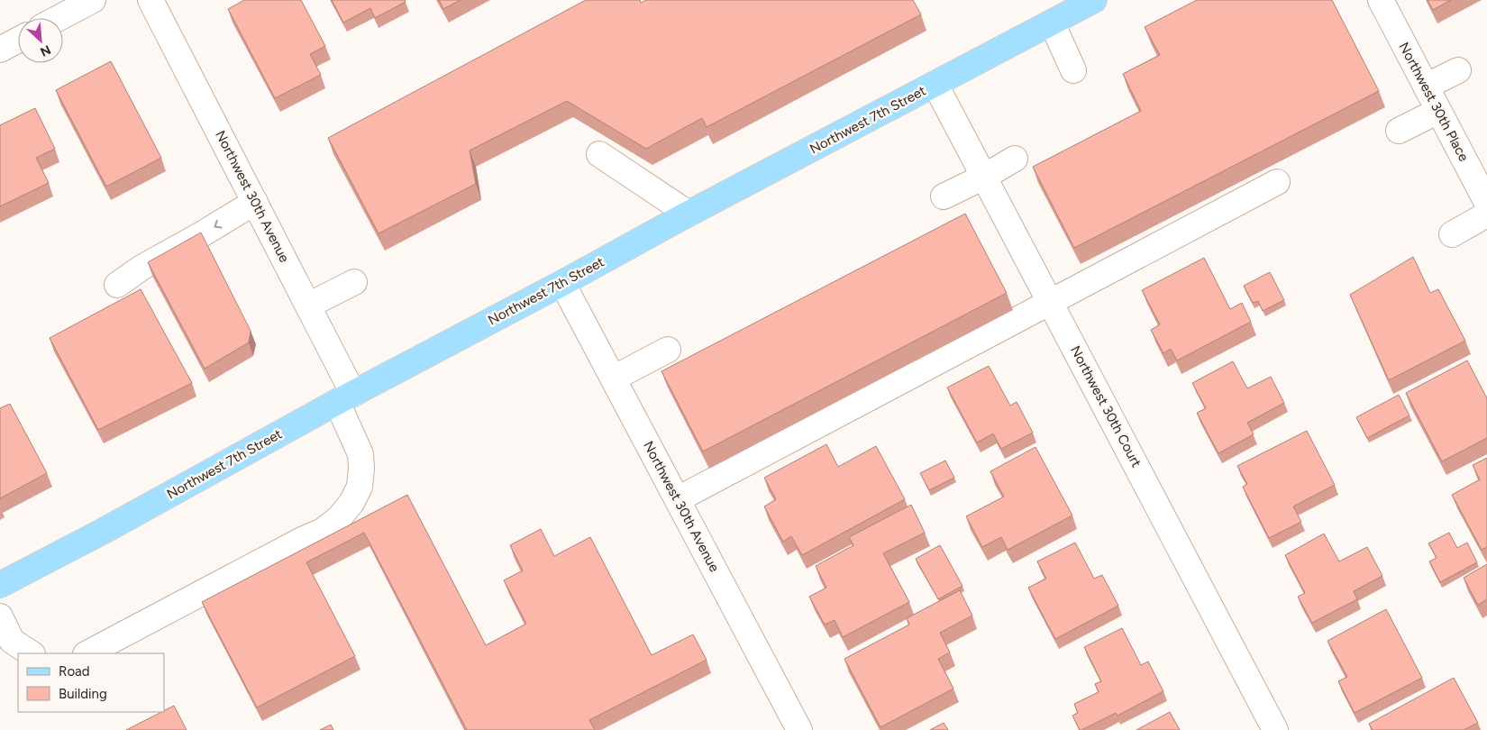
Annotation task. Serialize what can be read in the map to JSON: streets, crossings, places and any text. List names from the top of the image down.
{
  "streets": {
    "main road": ["Northwest 7th Street"],
    "street": ["Northwest 30th Place", "Northwest 30th Avenue", "Northwest 30th Court"]
  },
  "crossings": [
    ["Northwest 7th Street", "Northwest 30th Avenue"],
    ["Northwest 7th Street", "Northwest 30th Court"]
  ],
  "legend": ["Road", "Building"],
  "north": "bottom right"
}
